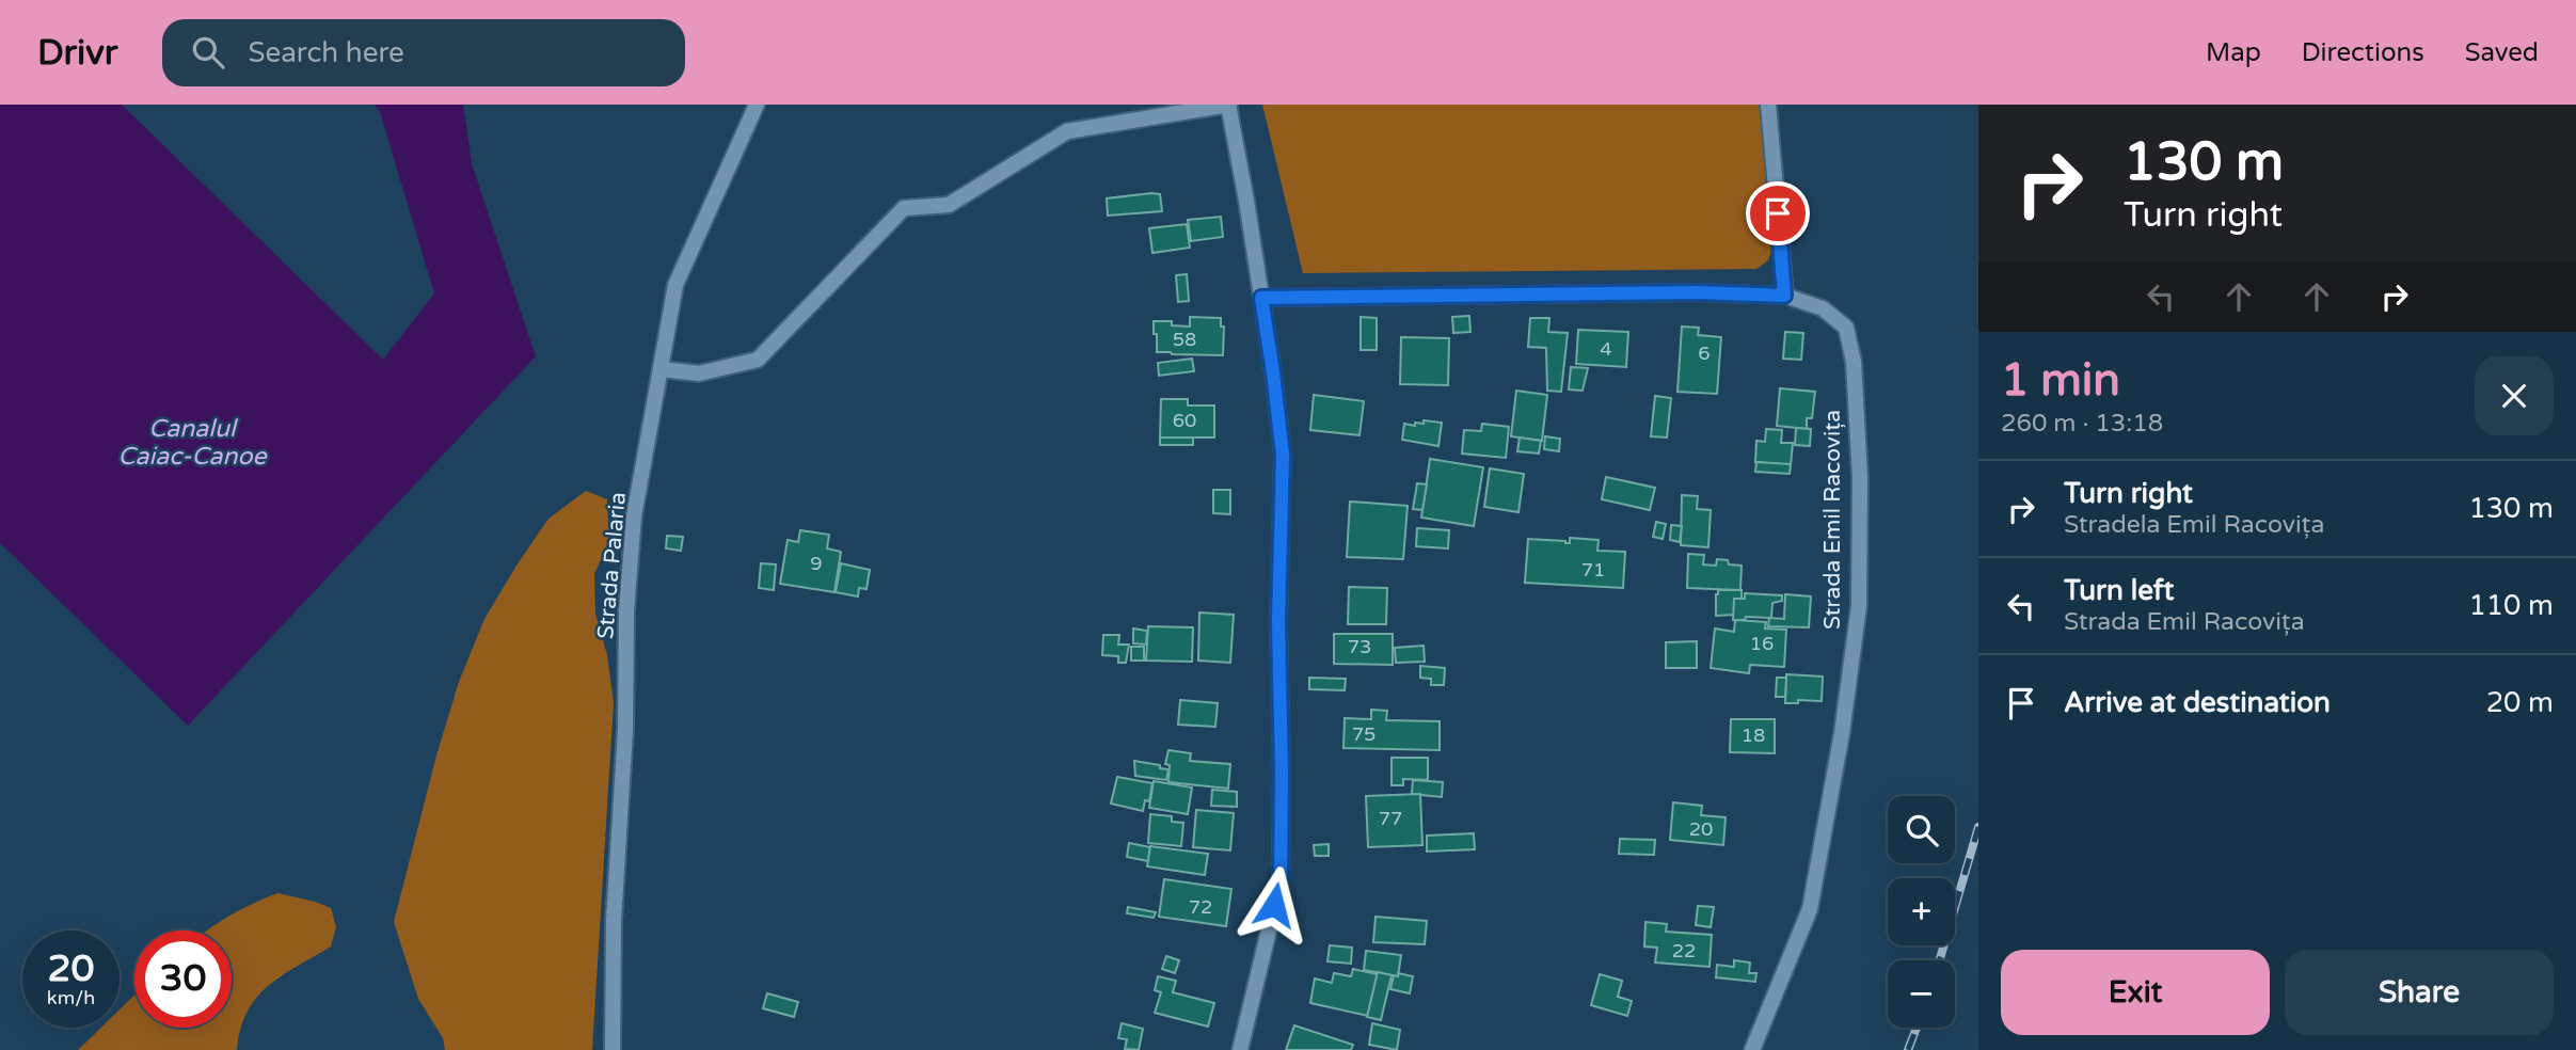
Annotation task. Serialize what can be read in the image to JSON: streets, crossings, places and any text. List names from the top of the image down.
{
  "streets": {
    "street": ["Strada Emil Racovița", "Strada Palaria"]
  },
  "water": ["Canalul Caiac-Canoe"],
  "house_numbers": [
    "58",
    "4",
    "6",
    "60",
    "9",
    "71",
    "16",
    "73",
    "75",
    "18",
    "77",
    "20",
    "72",
    "22"
  ],
  "page": {
    "header": "Drivr",
    "search": "Search here",
    "nav": ["Map", "Directions", "Saved"],
    "turn": ["130 m", "Turn right"],
    "heading": ["1 min", "260 m · 13:18"],
    "list": [
      {
        "name": "Turn right",
        "note": "Stradela Emil Racovița",
        "value": "130 m"
      },
      {
        "name": "Turn left",
        "note": "Strada Emil Racovița",
        "value": "110 m"
      },
      {
        "name": "Arrive at destination",
        "value": "20 m"
      }
    ],
    "map_buttons": ["+", "−"],
    "speed": "20 km/h",
    "limit": "30",
    "buttons": ["Exit", "Share"]
  }
}
